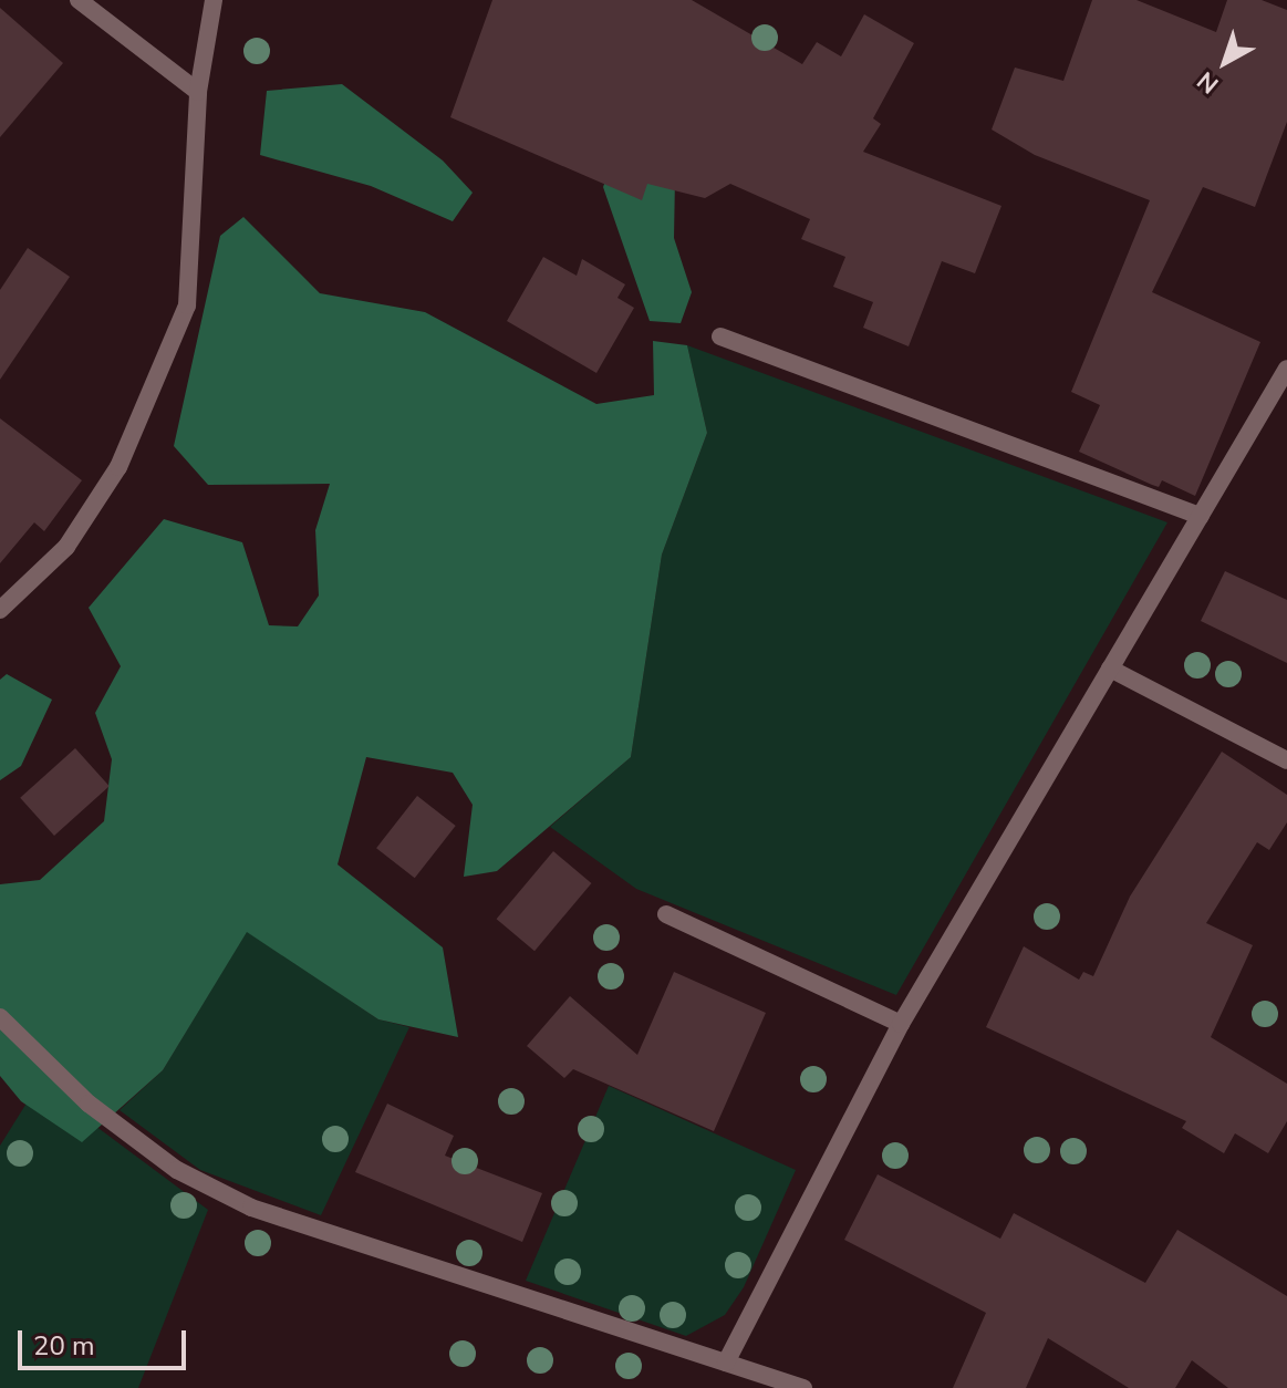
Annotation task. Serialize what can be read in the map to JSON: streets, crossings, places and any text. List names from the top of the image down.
{
  "scale_bar": "20 m",
  "north": "bottom left"
}
